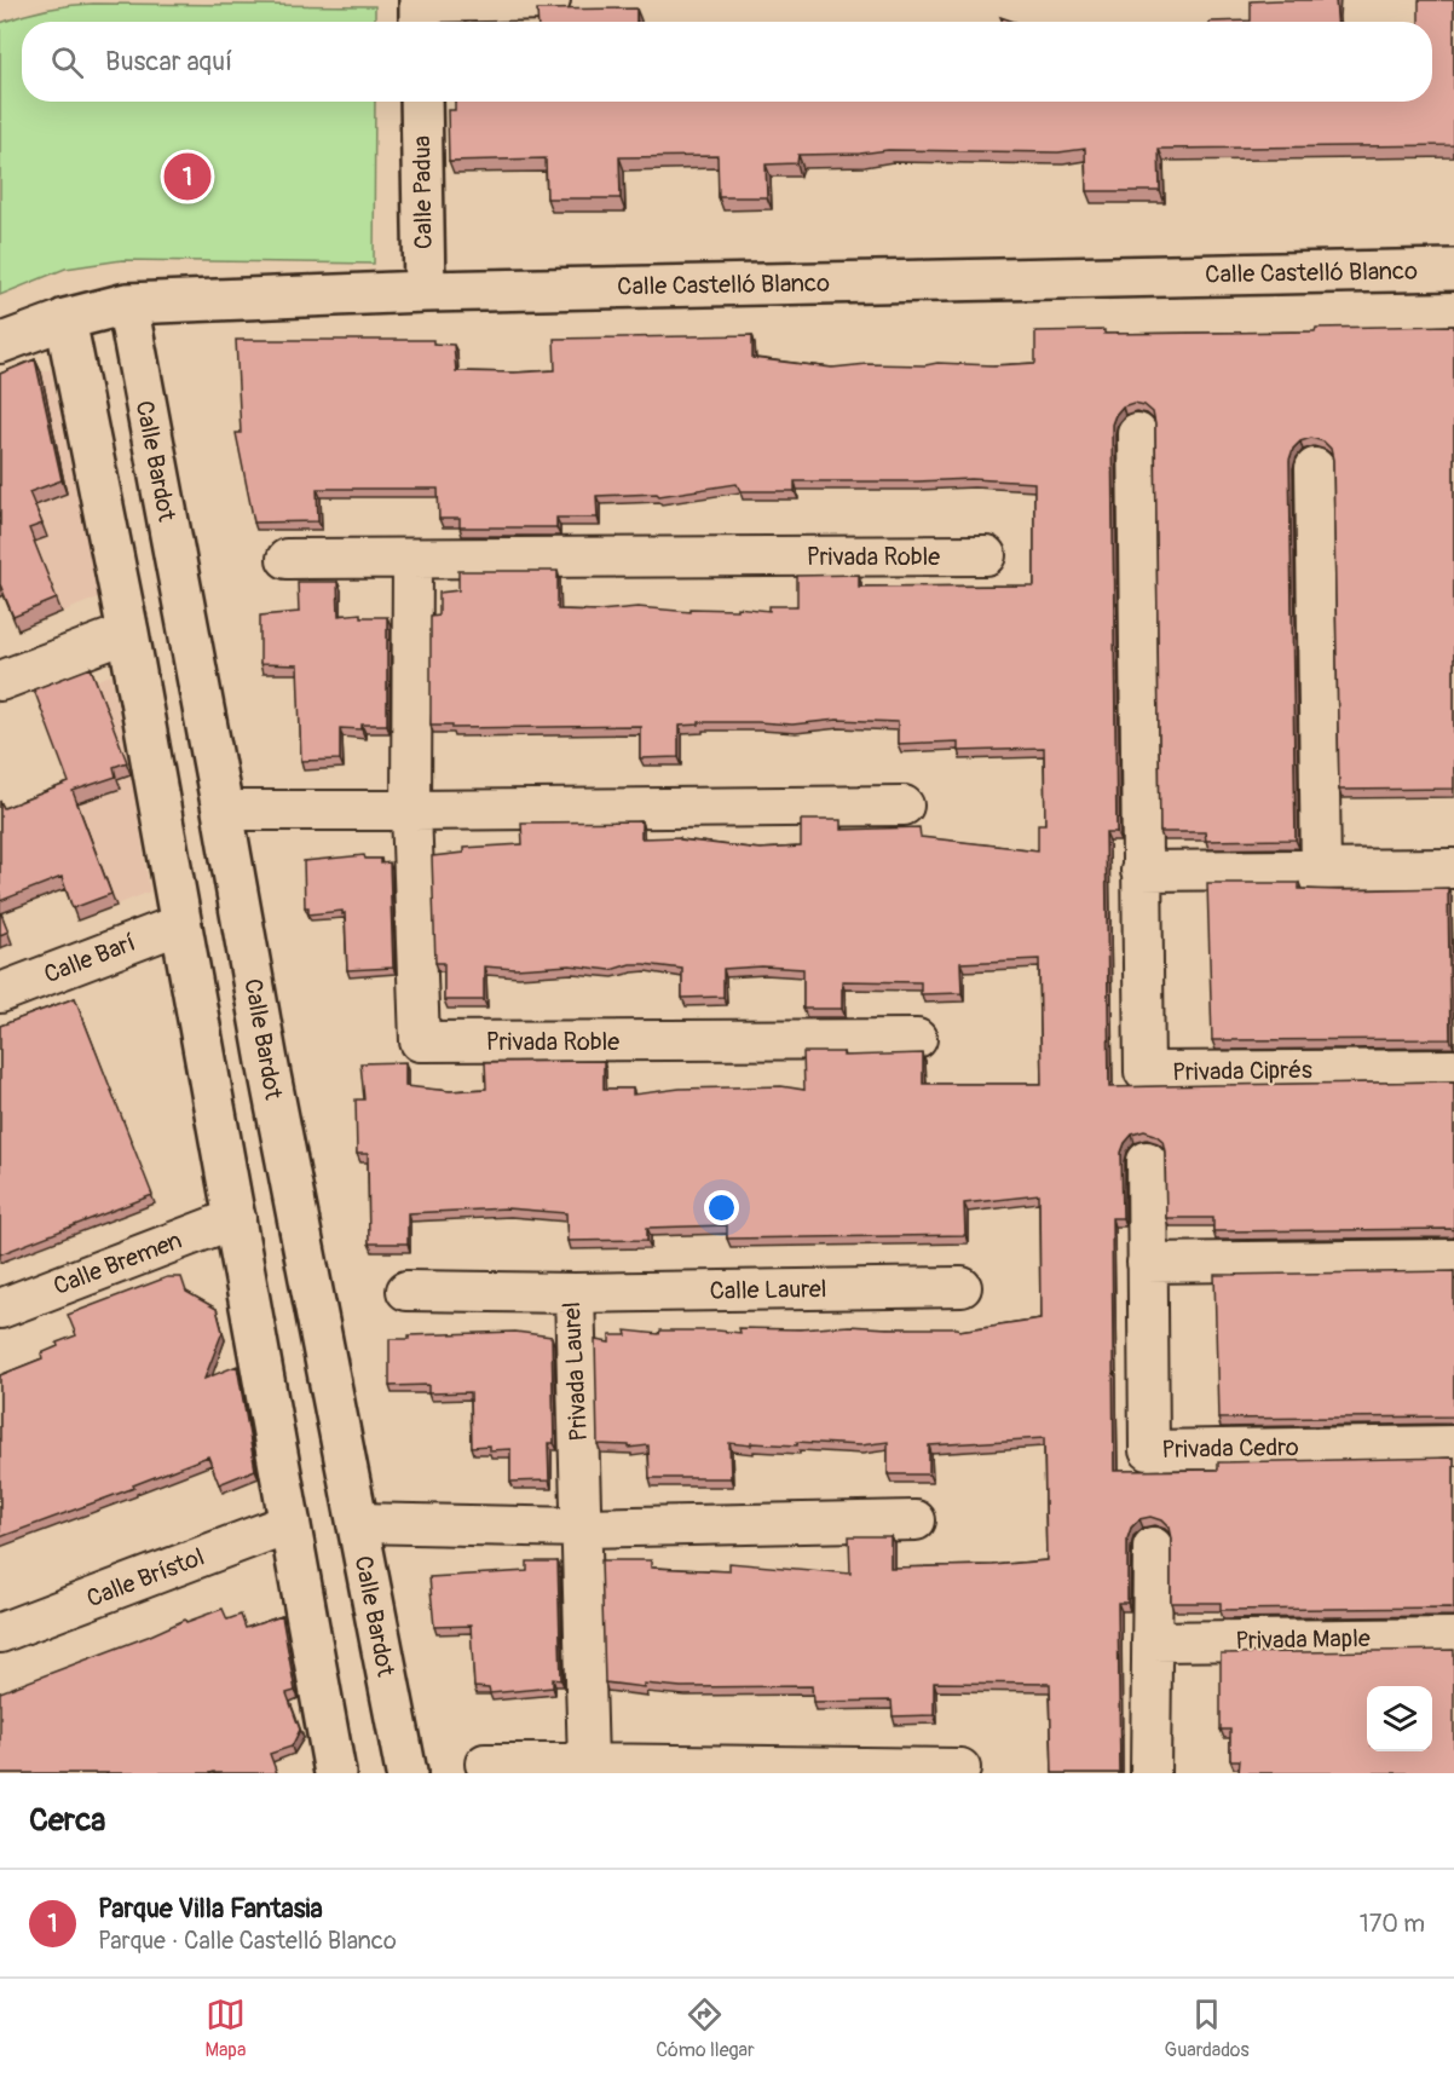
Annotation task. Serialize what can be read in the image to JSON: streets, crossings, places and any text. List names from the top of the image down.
{
  "streets": {
    "street": [
      "Calle Padua",
      "Calle Castelló Blanco",
      "Calle Bardot",
      "Privada Roble",
      "Calle Barí",
      "Privada Ciprés",
      "Calle Bremen",
      "Calle Laurel",
      "Privada Laurel",
      "Privada Cedro",
      "Calle Brístol",
      "Privada Maple"
    ]
  },
  "crossings": [
    ["Calle Padua", "Calle Castelló Blanco"],
    ["Calle Castelló Blanco", "Calle Bardot"],
    ["Calle Laurel", "Privada Laurel"]
  ],
  "page": {
    "search": "Buscar aquí",
    "pins": "1",
    "heading": "Cerca",
    "list": [
      {
        "mark": "1",
        "name": "Parque Villa Fantasia",
        "note": "Parque · Calle Castelló Blanco",
        "value": "170 m"
      }
    ],
    "nav": ["Mapa", "Cómo llegar", "Guardados"]
  }
}
